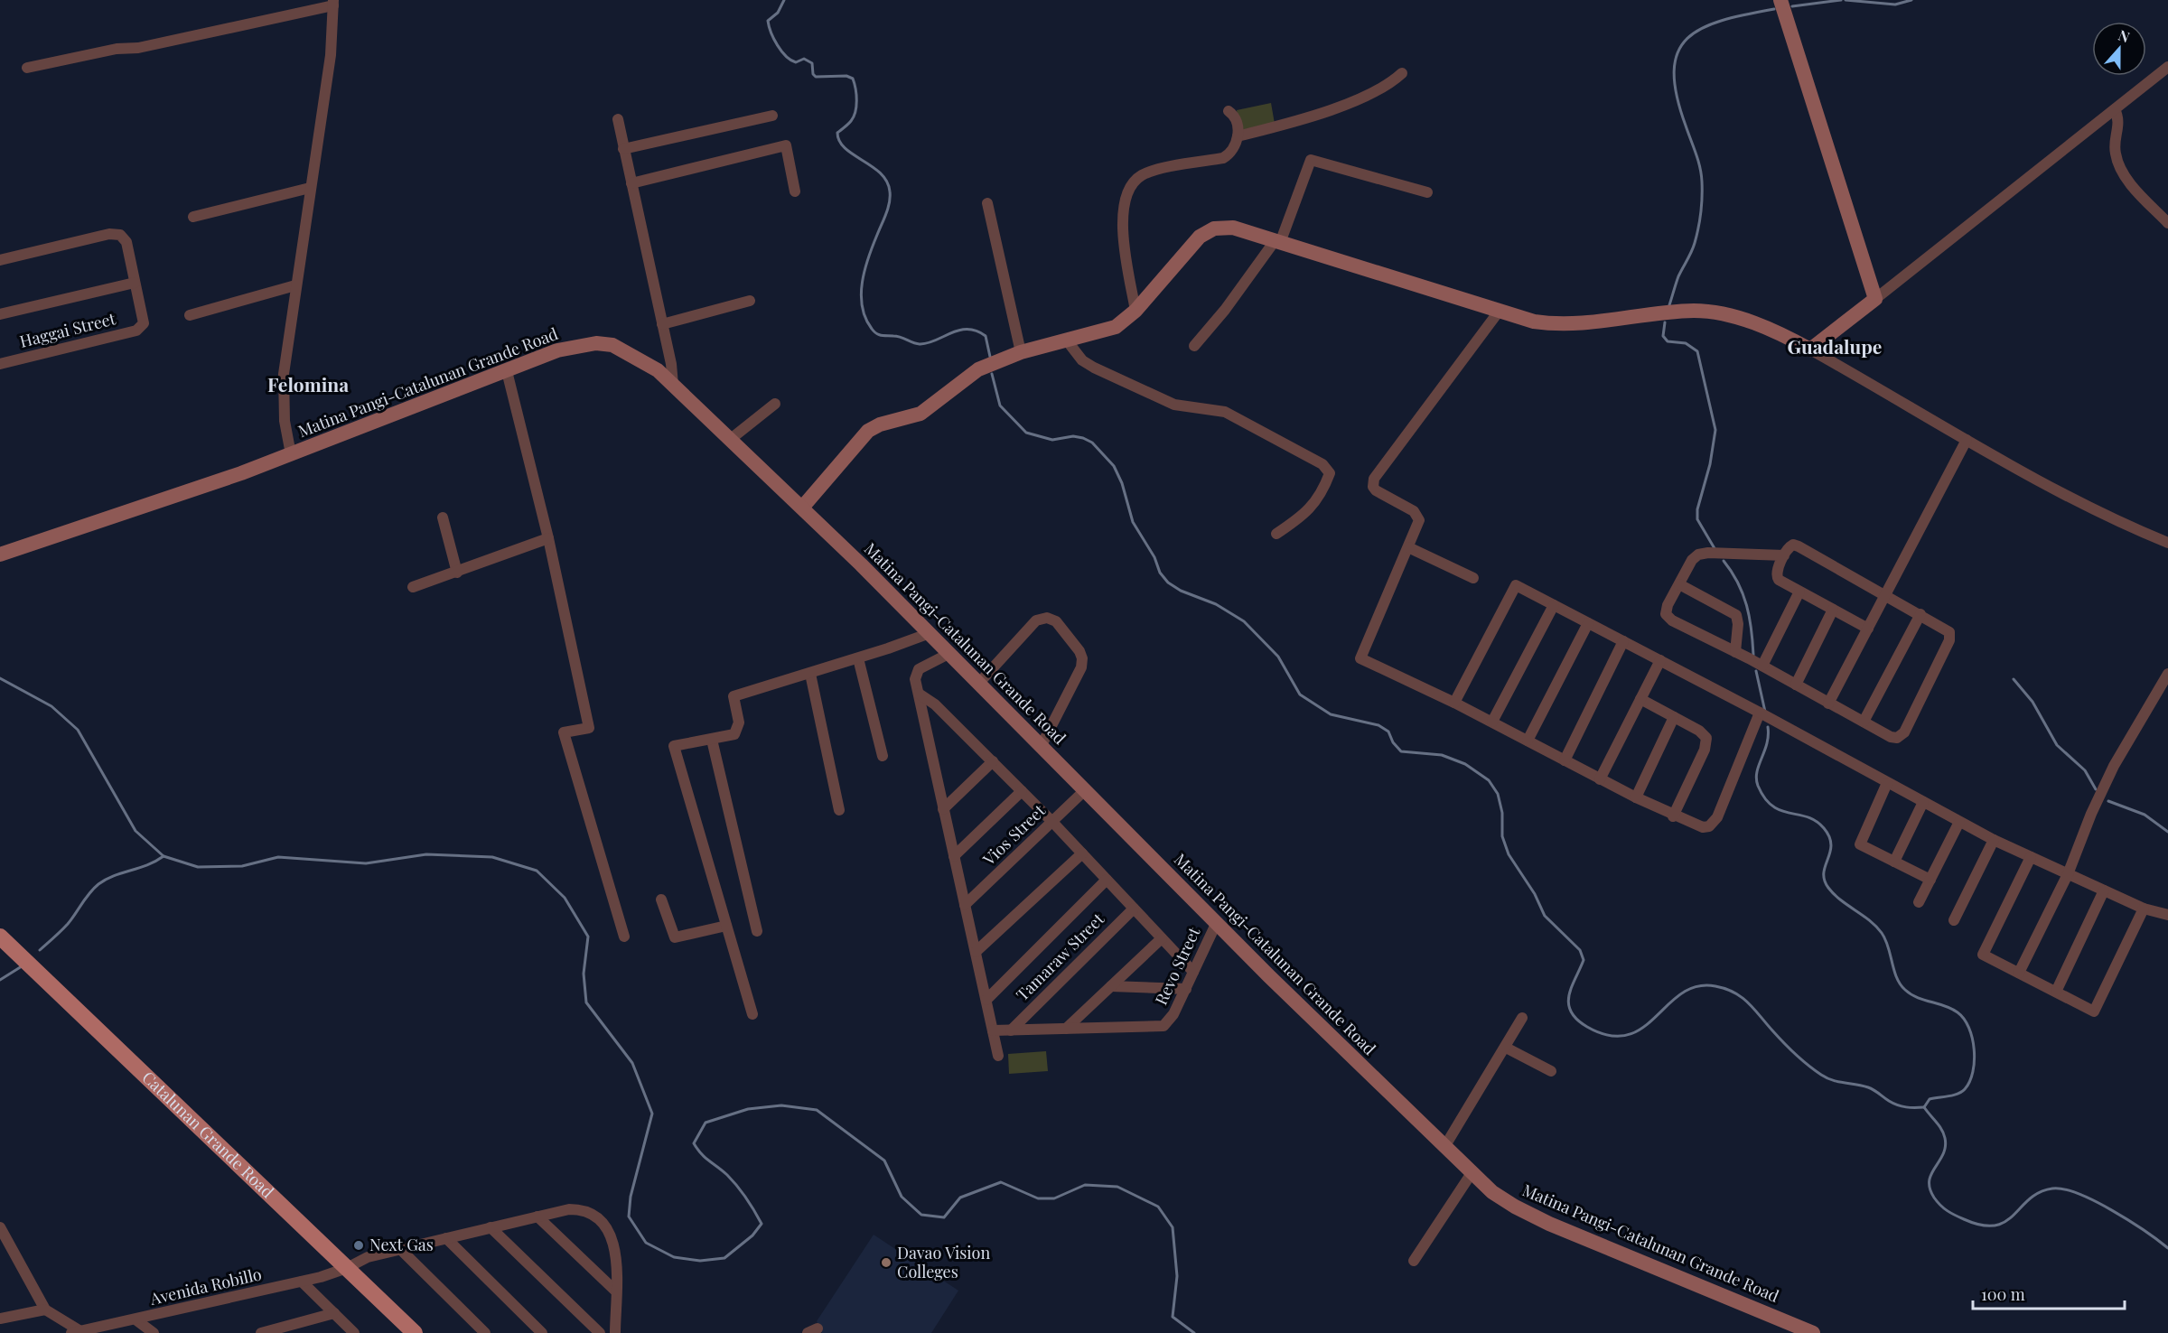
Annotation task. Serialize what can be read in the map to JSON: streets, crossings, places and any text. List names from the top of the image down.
{
  "streets": {
    "main road": ["Catalunan Grande Road"],
    "street": [
      "Haggai Street",
      "Matina Pangi-Catalunan Grande Road",
      "Vios Street",
      "Tamaraw Street",
      "Revo Street",
      "Avenida Robillo"
    ]
  },
  "crossings": [
    ["Matina Pangi-Catalunan Grande Road", "Vios Street"],
    ["Matina Pangi-Catalunan Grande Road", "Revo Street"],
    ["Catalunan Grande Road", "Avenida Robillo"]
  ],
  "districts": ["Guadalupe", "Felomina"],
  "places": ["Next Gas", "Davao Vision Colleges"],
  "scale_bar": "100 m",
  "north": "top"
}
